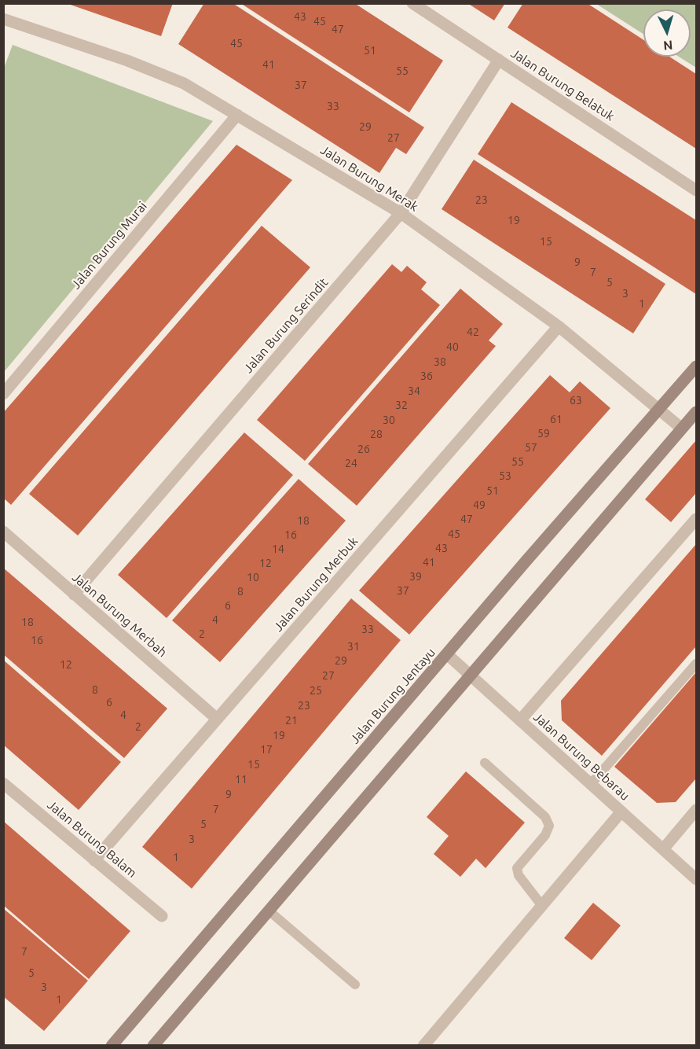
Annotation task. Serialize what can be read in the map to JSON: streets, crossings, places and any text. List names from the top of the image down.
{
  "streets": {
    "street": [
      "Jalan Burung Belatuk",
      "Jalan Burung Merak",
      "Jalan Burung Murai",
      "Jalan Burung Serindit",
      "Jalan Burung Merbuk",
      "Jalan Burung Merbah",
      "Jalan Burung Jentayu",
      "Jalan Burung Bebarau",
      "Jalan Burung Balam"
    ]
  },
  "crossings": [
    ["Jalan Burung Belatuk", "Jalan Burung Serindit"],
    ["Jalan Burung Merak", "Jalan Burung Murai"],
    ["Jalan Burung Merak", "Jalan Burung Serindit"],
    ["Jalan Burung Merak", "Jalan Burung Merbuk"],
    ["Jalan Burung Merak", "Jalan Burung Jentayu"],
    ["Jalan Burung Serindit", "Jalan Burung Merbah"],
    ["Jalan Burung Merbuk", "Jalan Burung Merbah"],
    ["Jalan Burung Merbuk", "Jalan Burung Balam"],
    ["Jalan Burung Jentayu", "Jalan Burung Bebarau"]
  ],
  "house_numbers": [
    "43",
    "45",
    "47",
    "45",
    "51",
    "41",
    "55",
    "37",
    "33",
    "29",
    "27",
    "23",
    "19",
    "15",
    "9",
    "7",
    "5",
    "3",
    "1",
    "42",
    "40",
    "38",
    "36",
    "34",
    "63",
    "32",
    "61",
    "30",
    "59",
    "28",
    "57",
    "26",
    "55",
    "24",
    "53",
    "51",
    "49",
    "47",
    "18",
    "45",
    "16",
    "43",
    "14",
    "41",
    "12",
    "39",
    "10",
    "37",
    "8",
    "6",
    "4",
    "18",
    "33",
    "2",
    "16",
    "31",
    "29",
    "12",
    "27",
    "8",
    "25",
    "6",
    "23",
    "4",
    "21",
    "2",
    "19",
    "17",
    "15",
    "11",
    "9",
    "7",
    "5",
    "3",
    "1",
    "7",
    "5",
    "3",
    "1"
  ],
  "north": "bottom"
}
